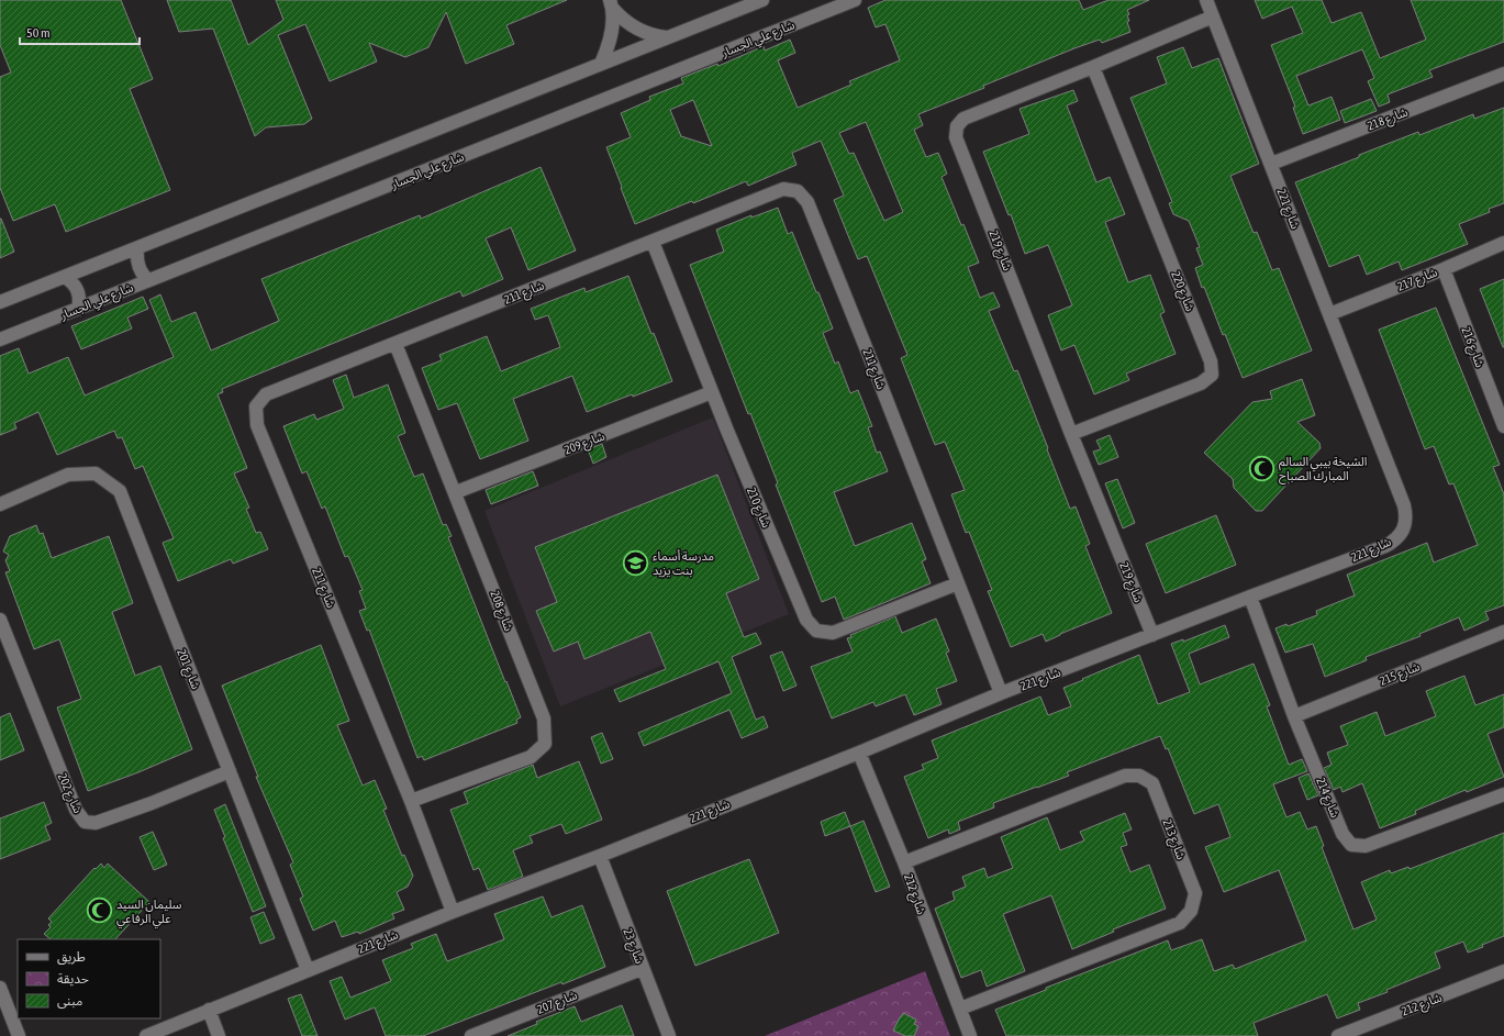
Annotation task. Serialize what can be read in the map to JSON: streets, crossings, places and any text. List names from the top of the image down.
{
  "streets": {
    "street": [
      "شارع علي الجسار",
      "شارع 218",
      "شارع 221",
      "شارع 219",
      "شارع 217",
      "شارع 220",
      "شارع 211",
      "شارع 216",
      "شارع 209",
      "شارع 210",
      "شارع 208",
      "شارع 201",
      "شارع 215",
      "شارع 202",
      "شارع 214",
      "شارع 213",
      "شارع 212",
      "شارع 23",
      "شارع 207"
    ]
  },
  "crossings": [
    ["شارع 218", "شارع 221"],
    ["شارع 221", "شارع 219"],
    ["شارع 221", "شارع 217"],
    ["شارع 221", "شارع 211"],
    ["شارع 221", "شارع 201"],
    ["شارع 221", "شارع 214"],
    ["شارع 221", "شارع 212"],
    ["شارع 221", "شارع 23"],
    ["شارع 219", "شارع 220"],
    ["شارع 217", "شارع 216"],
    ["شارع 211", "شارع 210"],
    ["شارع 211", "شارع 208"],
    ["شارع 209", "شارع 210"],
    ["شارع 209", "شارع 208"],
    ["شارع 201", "شارع 202"],
    ["شارع 215", "شارع 214"],
    ["شارع 213", "شارع 212"],
    ["شارع 23", "شارع 207"]
  ],
  "places": {
    "mosque": ["الشيخة بيبي السالم المبارك الصباح", "سليمان السيد علي الرفاعي"],
    "school or university": ["مدرسة أسماء بنت يزيد"]
  },
  "legend": ["طريق", "حديقة", "مبنى"],
  "scale_bar": "50 m"
}
